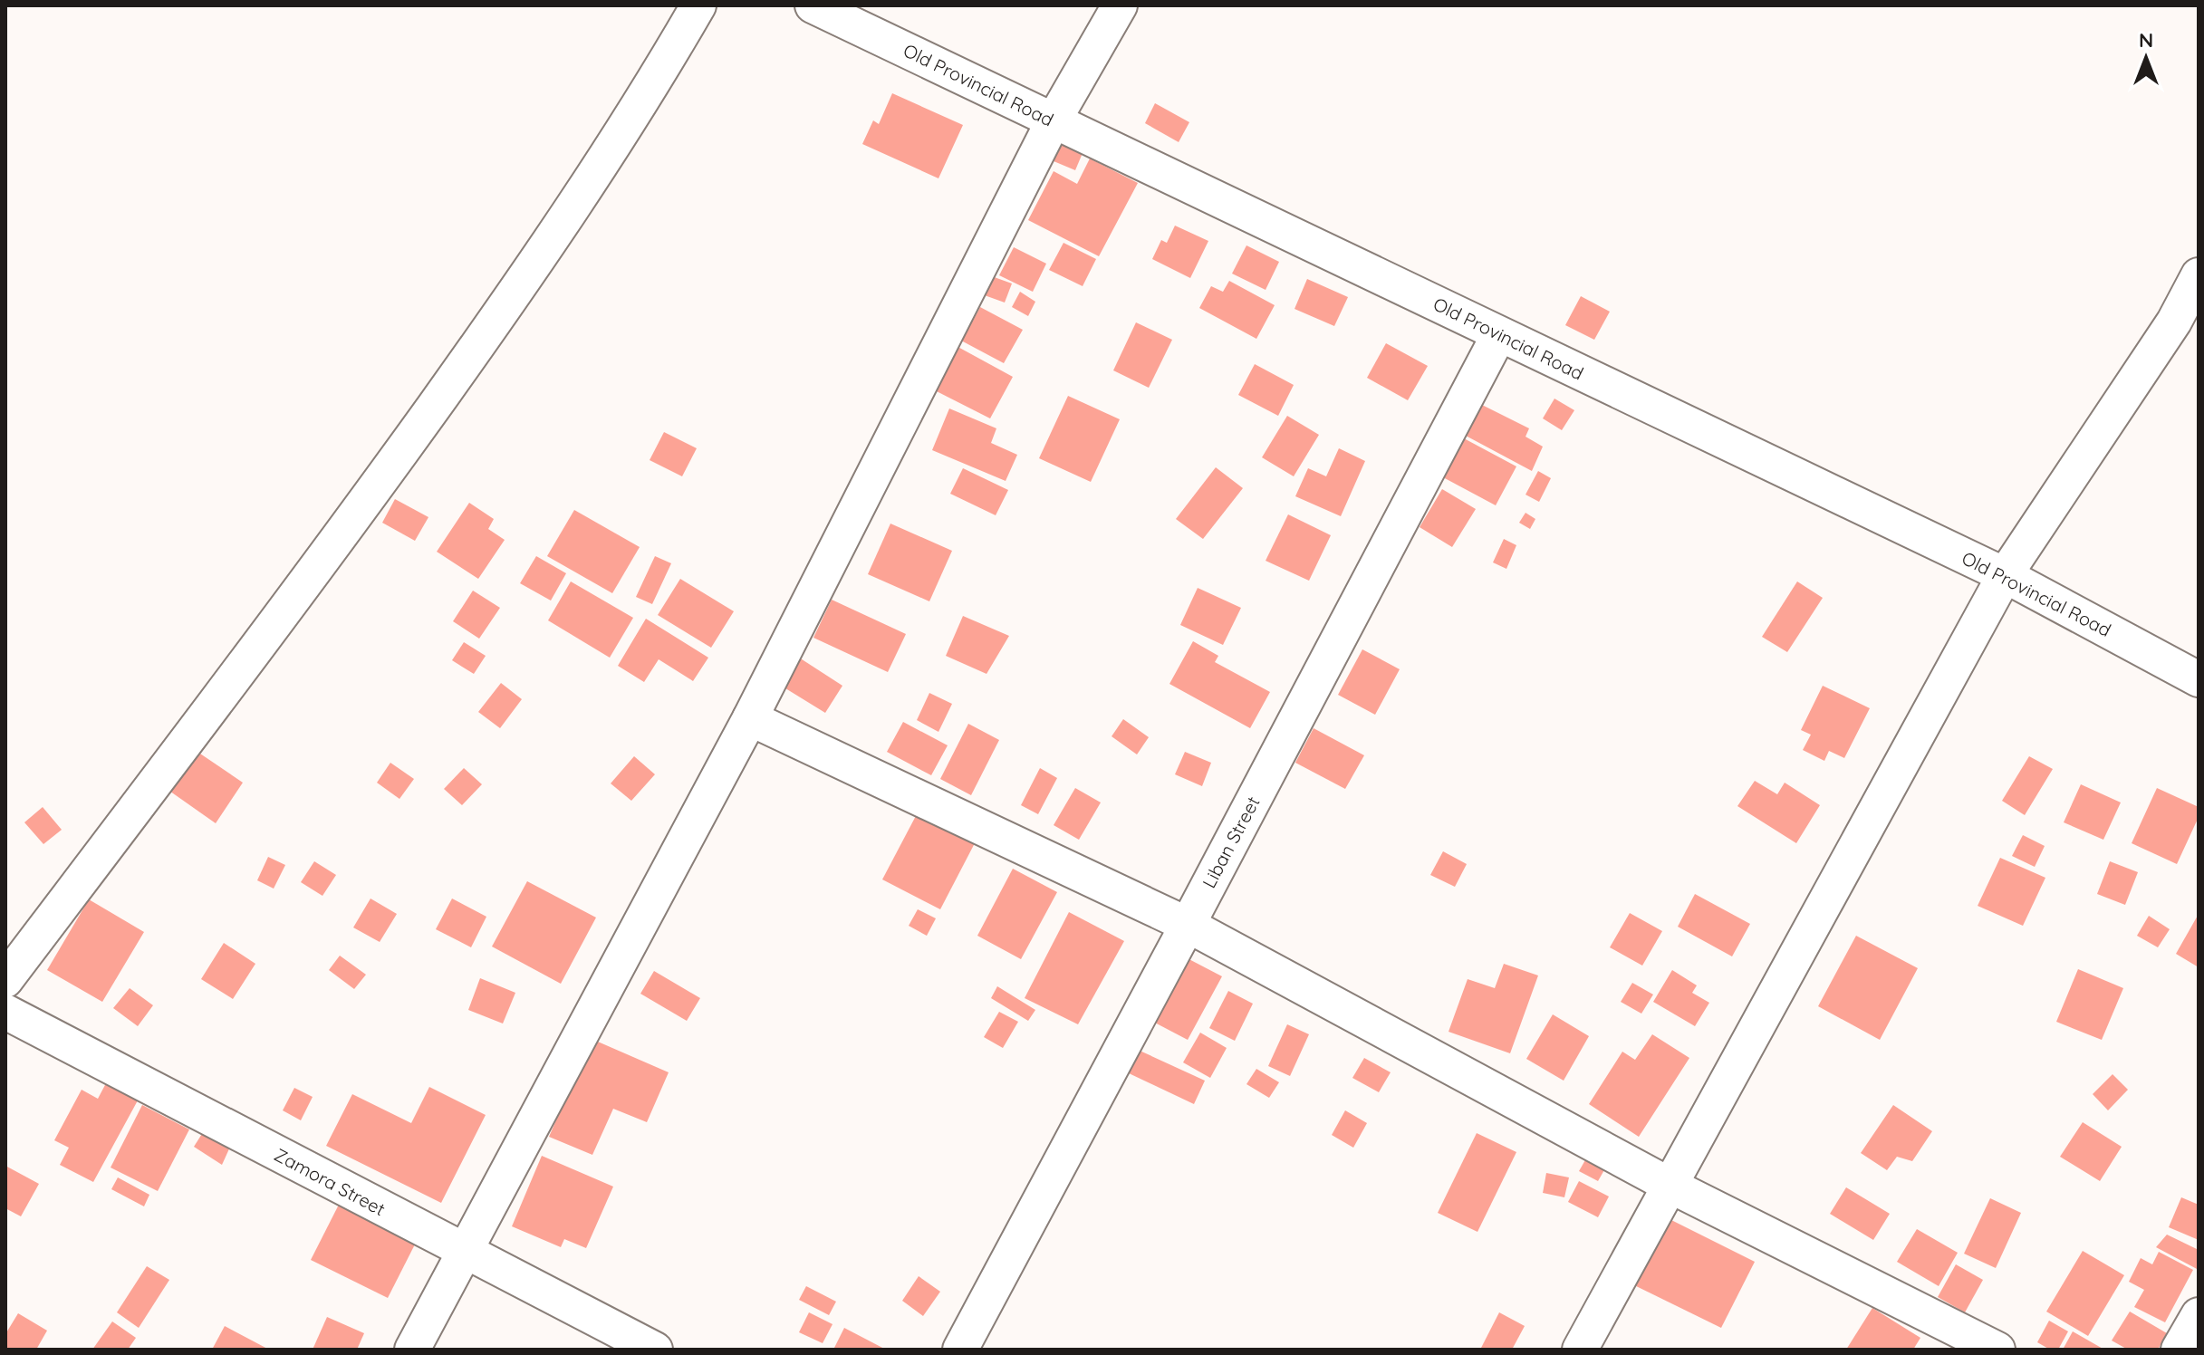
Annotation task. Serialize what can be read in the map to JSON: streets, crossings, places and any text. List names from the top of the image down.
{
  "streets": {
    "street": ["Old Provincial Road", "Liban Street", "Zamora Street"]
  },
  "crossings": [
    ["Old Provincial Road", "Liban Street"]
  ],
  "north": "top"
}
